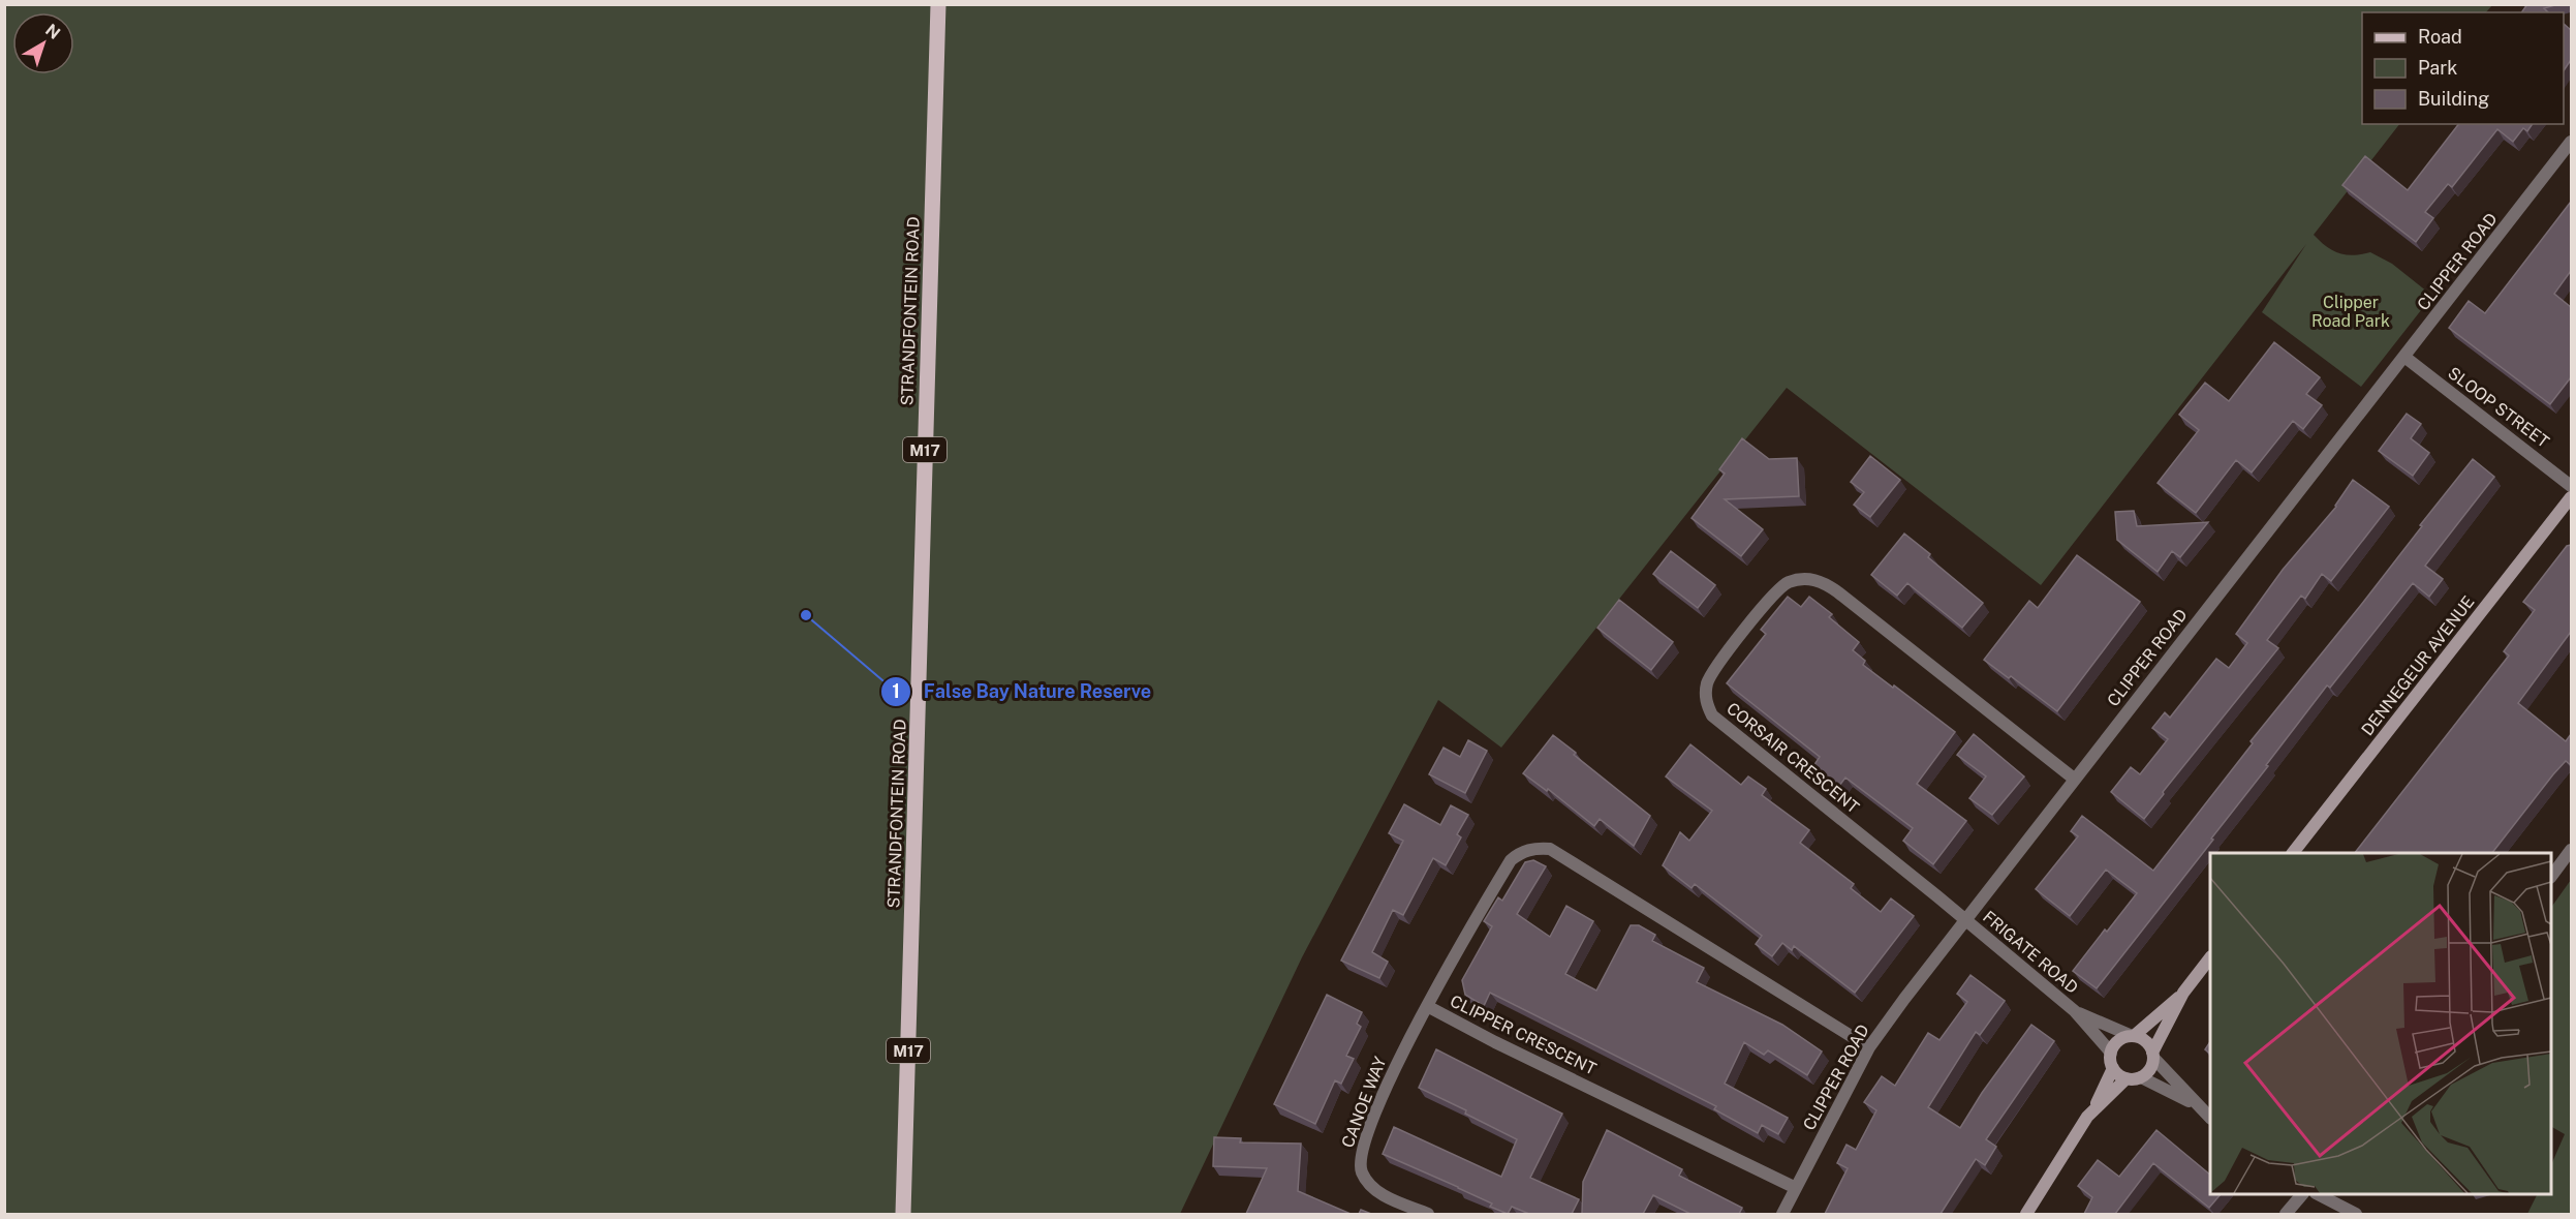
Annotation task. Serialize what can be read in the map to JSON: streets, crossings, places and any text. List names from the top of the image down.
{
  "streets": {
    "main road": ["STRANDFONTEIN ROAD", "M17"],
    "street": [
      "CLIPPER ROAD",
      "SLOOP STREET",
      "DENNEGEUR AVENUE",
      "CORSAIR CRESCENT",
      "FRIGATE ROAD",
      "CLIPPER CRESCENT",
      "CANOE WAY"
    ]
  },
  "crossings": [
    ["CLIPPER ROAD", "SLOOP STREET"],
    ["CLIPPER ROAD", "CORSAIR CRESCENT"],
    ["CLIPPER ROAD", "FRIGATE ROAD"],
    ["CLIPPER ROAD", "CLIPPER CRESCENT"],
    ["CORSAIR CRESCENT", "FRIGATE ROAD"],
    ["CLIPPER CRESCENT", "CANOE WAY"]
  ],
  "parks": ["Clipper Road Park"],
  "places": ["False Bay Nature Reserve"],
  "legend": ["Road", "Park", "Building"],
  "north": "top right"
}
